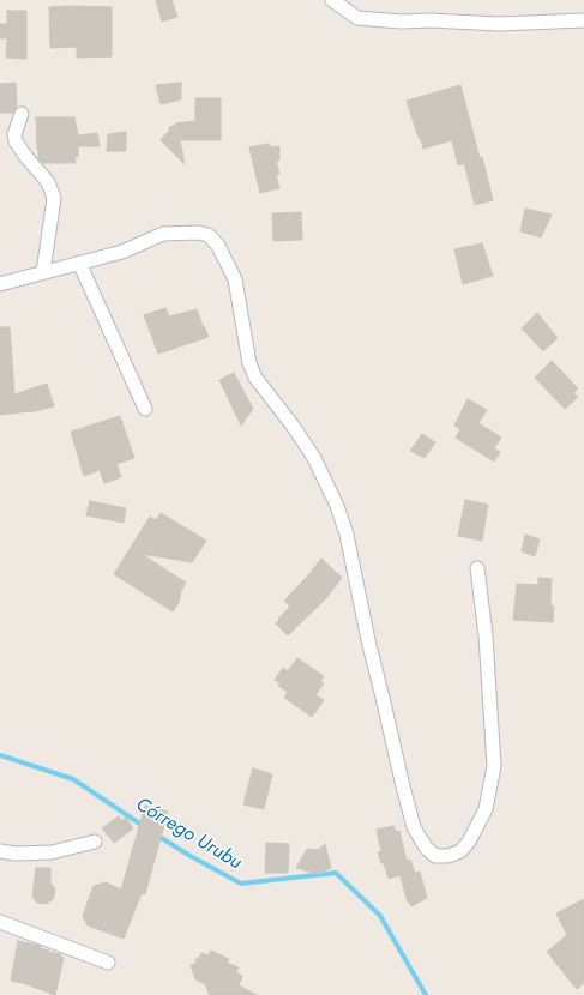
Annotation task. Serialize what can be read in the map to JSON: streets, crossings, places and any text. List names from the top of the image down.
{
  "water": ["Córrego Urubu"]
}
